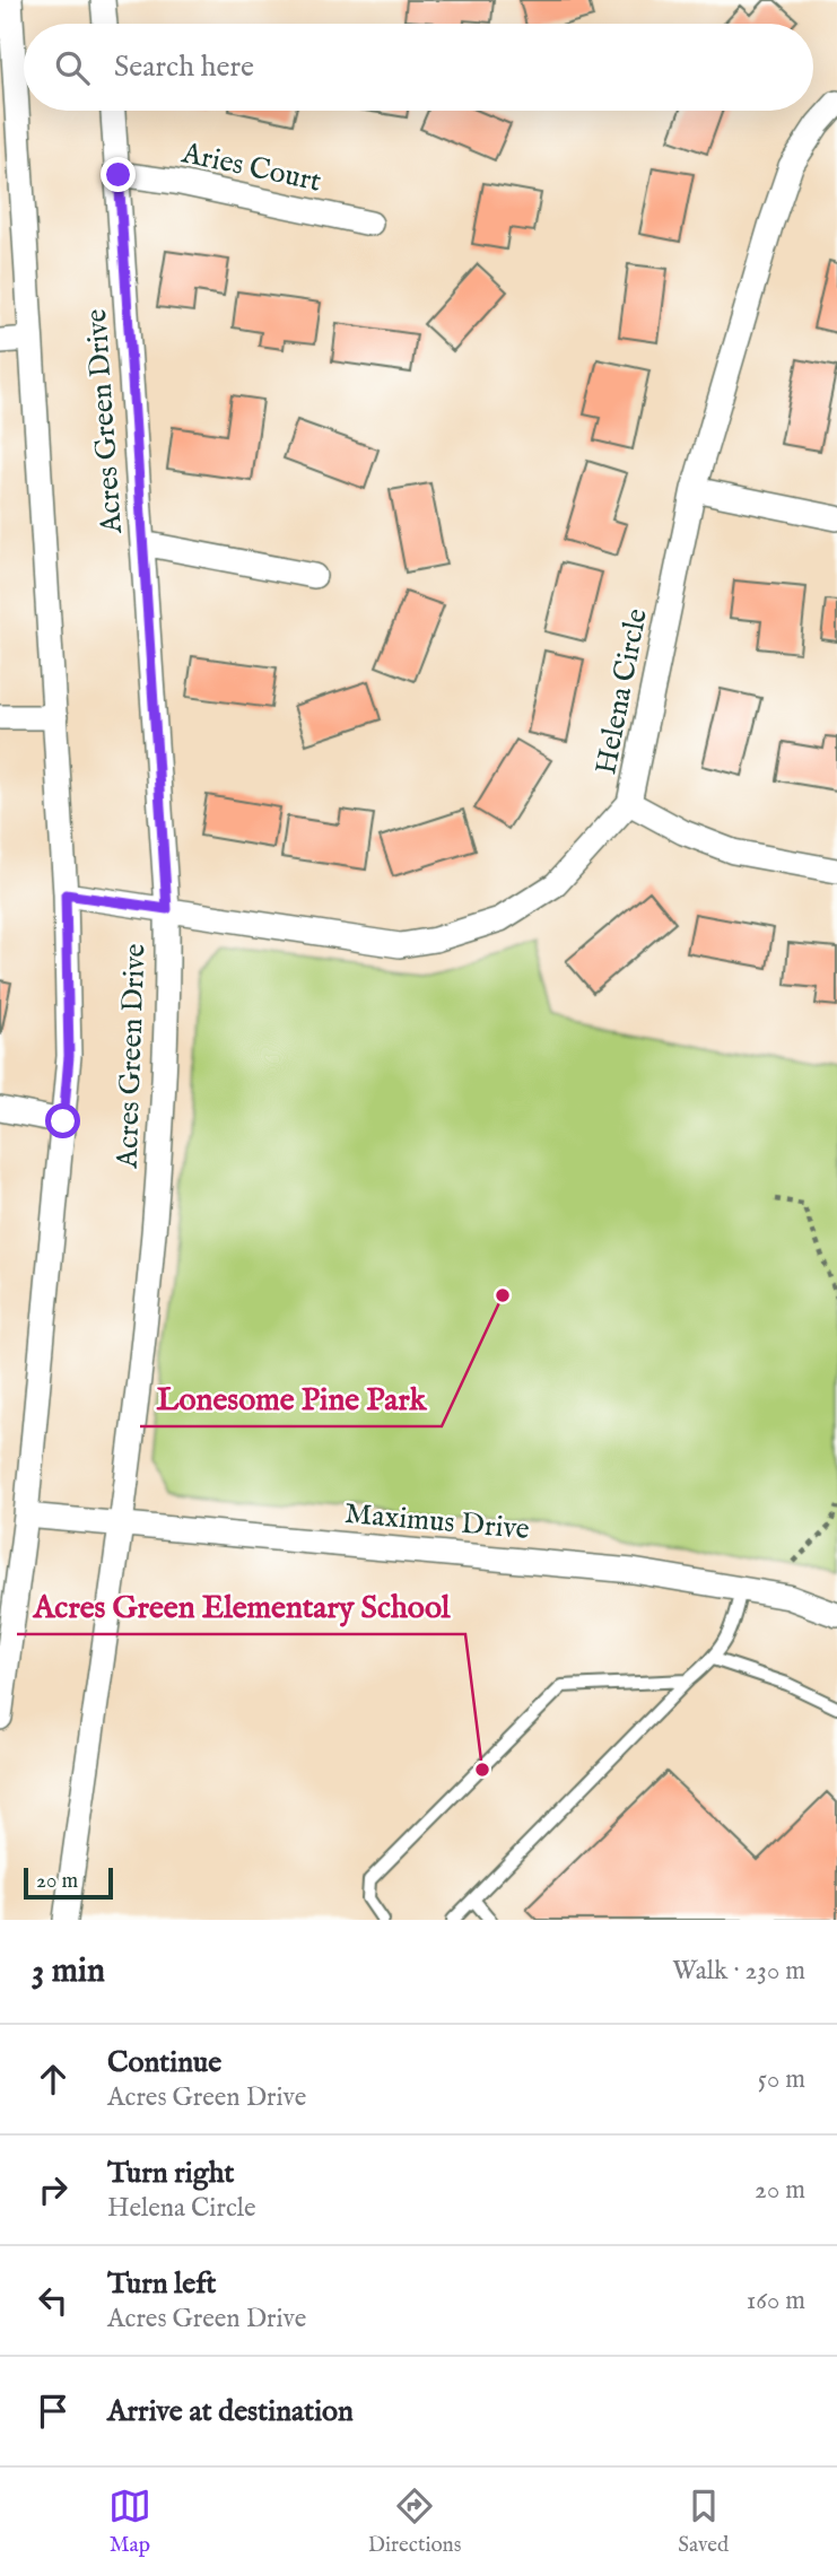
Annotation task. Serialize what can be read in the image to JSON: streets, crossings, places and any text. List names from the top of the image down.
{
  "streets": {
    "street": [
      "Aries Court",
      "Acres Green Drive",
      "Helena Circle",
      "Maximus Drive"
    ]
  },
  "crossings": [
    ["Aries Court", "Acres Green Drive"],
    ["Acres Green Drive", "Helena Circle"],
    ["Acres Green Drive", "Maximus Drive"]
  ],
  "places": ["Lonesome Pine Park", "Acres Green Elementary School"],
  "scale_bar": "20 m",
  "page": {
    "search": "Search here",
    "scale": "20 m",
    "heading": ["3 min", "Walk · 230 m"],
    "list": [
      ["Continue", "Acres Green Drive", "50 m"],
      ["Turn right", "Helena Circle", "20 m"],
      ["Turn left", "Acres Green Drive", "160 m"],
      "Arrive at destination"
    ],
    "nav": ["Map", "Directions", "Saved"]
  }
}
